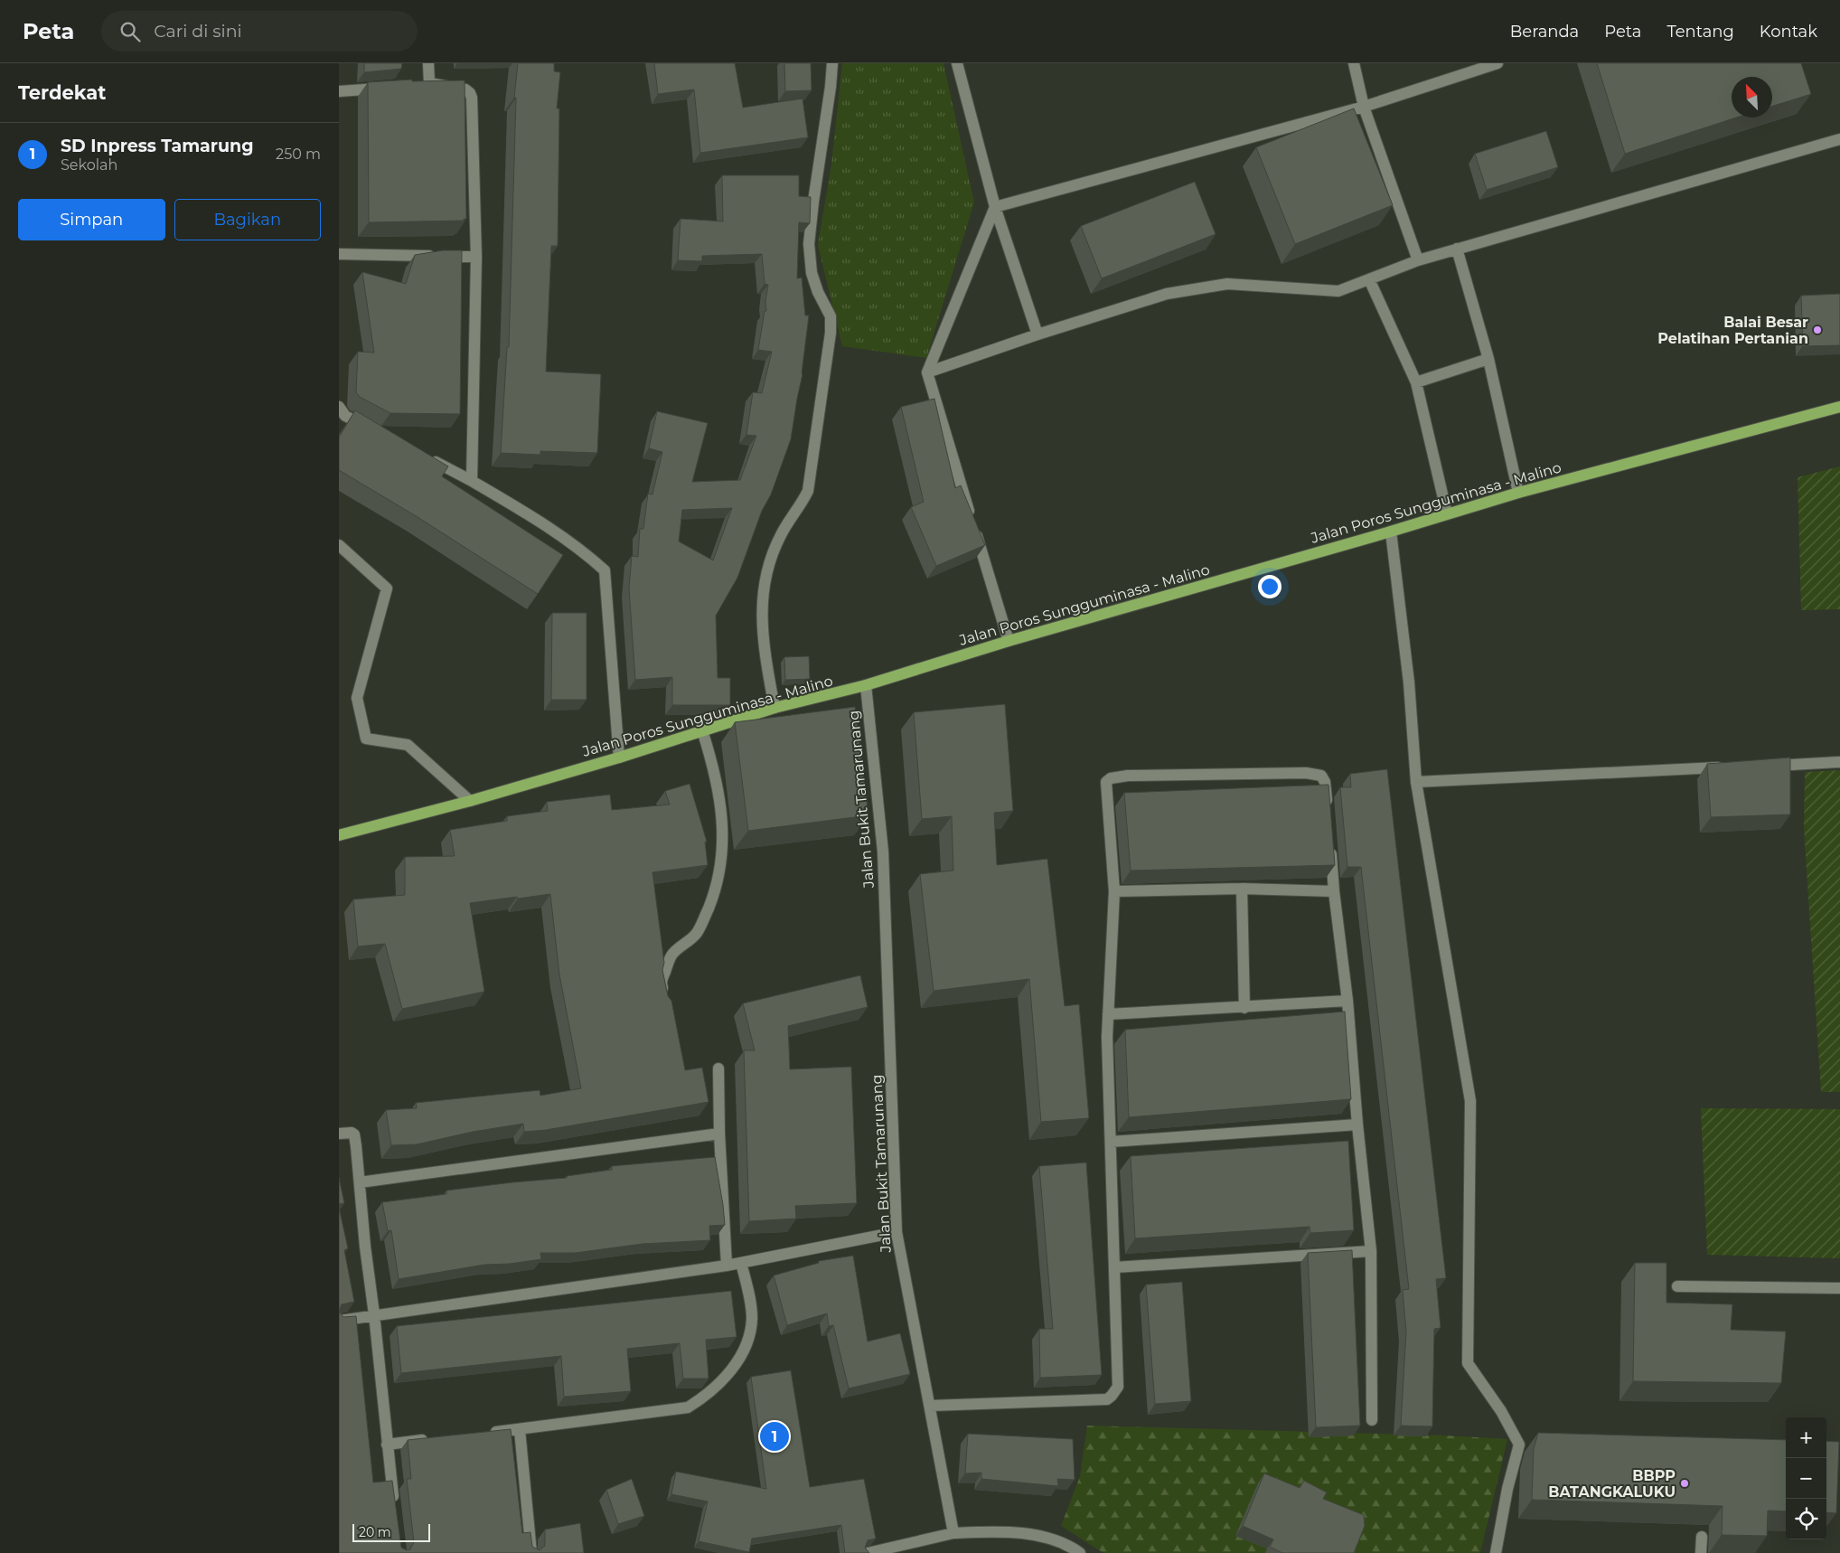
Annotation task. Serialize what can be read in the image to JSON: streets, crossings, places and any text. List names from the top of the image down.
{
  "streets": {
    "main road": ["Jalan Poros Sungguminasa - Malino"],
    "street": ["Jalan Bukit Tamarunang"]
  },
  "crossings": [
    ["Jalan Poros Sungguminasa - Malino", "Jalan Bukit Tamarunang"]
  ],
  "places": ["Balai Besar Pelatihan Pertanian", "BBPP BATANGKALUKU"],
  "scale_bar": "20 m",
  "north": "top left",
  "page": {
    "header": "Peta",
    "search": "Cari di sini",
    "nav": [
      "Beranda",
      "Peta",
      "Tentang",
      "Kontak"
    ],
    "heading": "Terdekat",
    "list": [
      {
        "mark": "1",
        "name": "SD Inpress Tamarung",
        "note": "Sekolah",
        "value": "250 m"
      }
    ],
    "buttons": ["Simpan", "Bagikan"],
    "map_buttons": ["+", "−"],
    "pins": "1",
    "scale": "20 m"
  }
}
